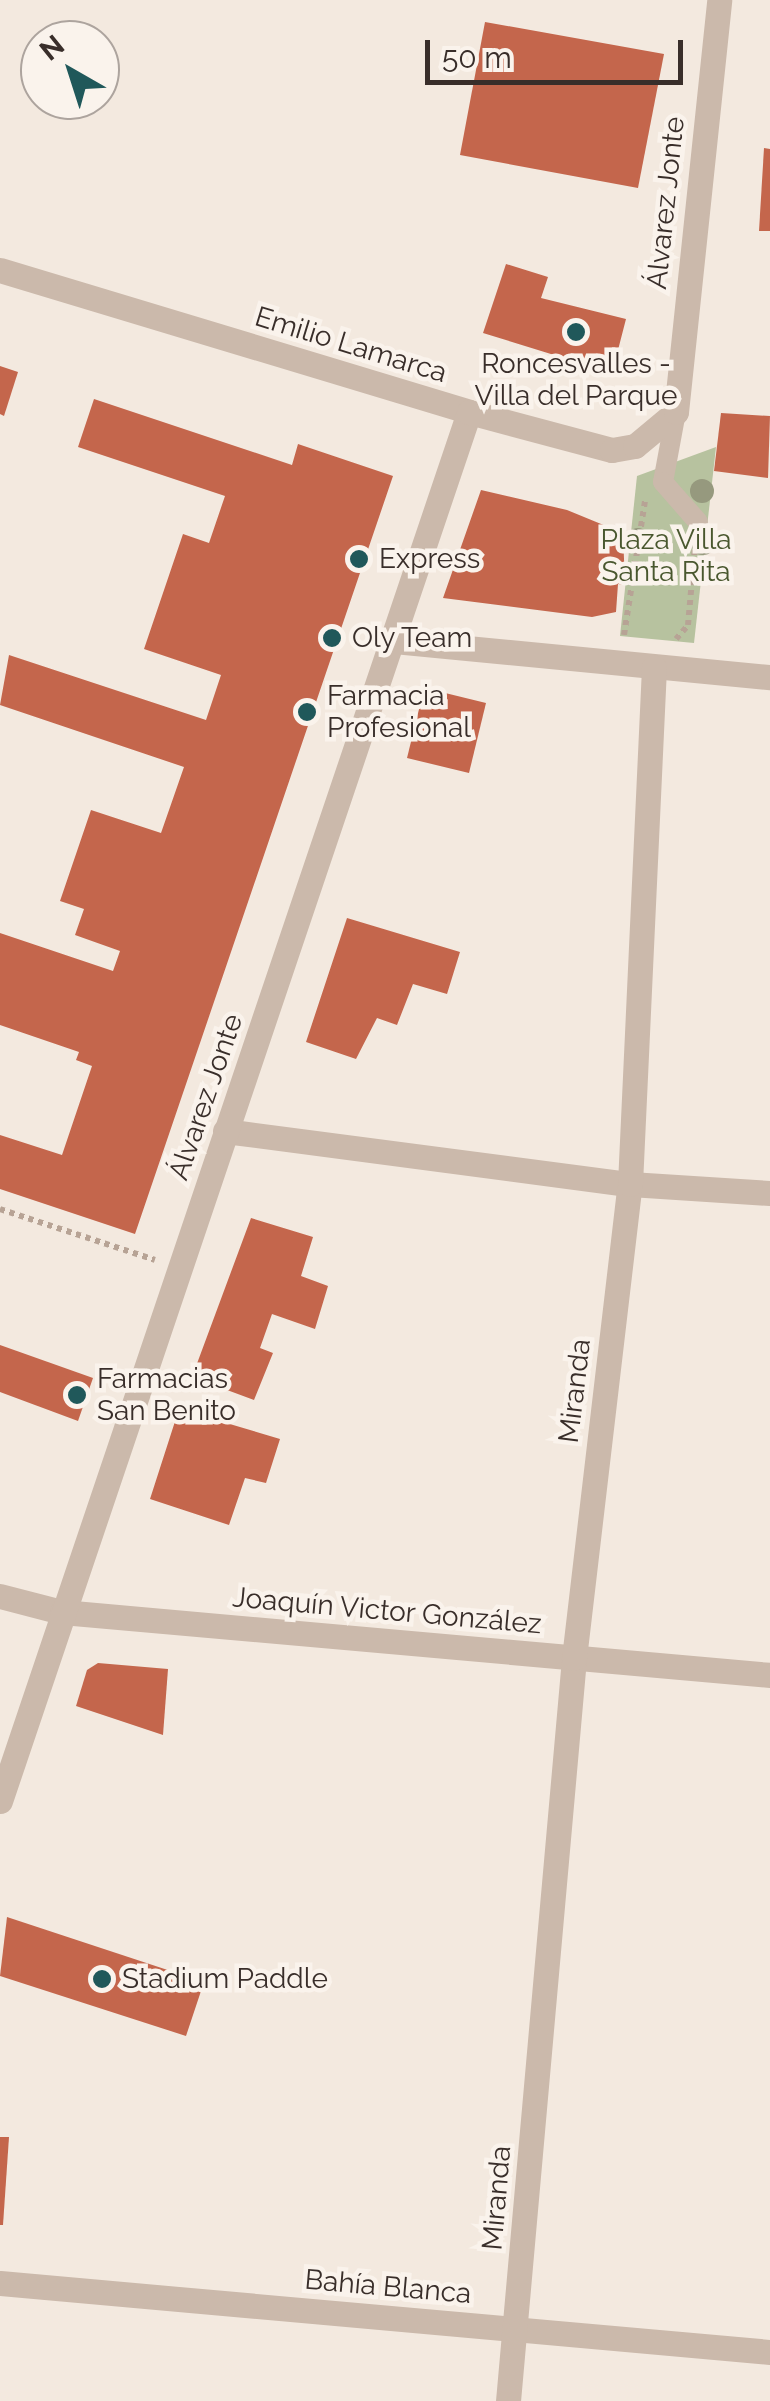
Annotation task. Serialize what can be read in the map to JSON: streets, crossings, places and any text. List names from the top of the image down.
{
  "streets": {
    "street": [
      "Álvarez Jonte",
      "Emilio Lamarca",
      "Miranda",
      "Joaquín Victor González",
      "Bahía Blanca"
    ]
  },
  "crossings": [
    ["Álvarez Jonte", "Emilio Lamarca"],
    ["Álvarez Jonte", "Joaquín Victor González"],
    ["Miranda", "Joaquín Victor González"],
    ["Miranda", "Bahía Blanca"]
  ],
  "parks": ["Plaza Villa Santa Rita"],
  "places": [
    "Roncesvalles - Villa del Parque",
    "Express",
    "Oly Team",
    "Farmacia Profesional",
    "Farmacias San Benito",
    "Stadium Paddle"
  ],
  "scale_bar": "50 m",
  "north": "top left"
}
